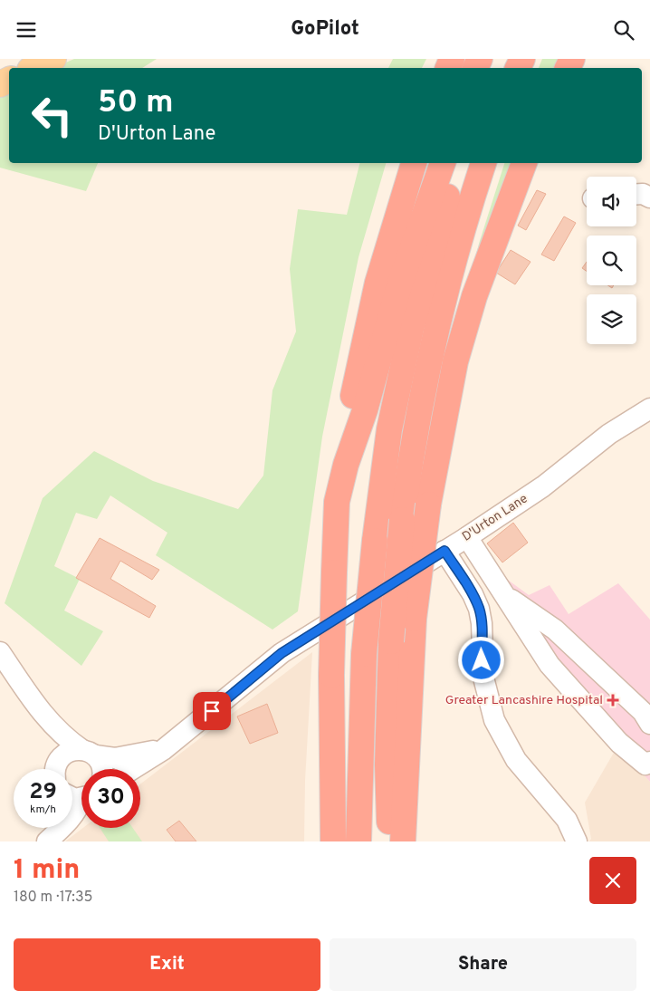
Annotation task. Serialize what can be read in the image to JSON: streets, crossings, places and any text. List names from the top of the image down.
{
  "streets": {
    "street": ["D'Urton Lane"]
  },
  "places": {
    "health": ["Greater Lancashire Hospital"]
  },
  "page": {
    "header": "GoPilot",
    "turn": ["50 m", "D'Urton Lane"],
    "speed": "29 km/h",
    "limit": "30",
    "heading": ["1 min", "180 m · 17:35"],
    "buttons": ["Exit", "Share"]
  }
}
